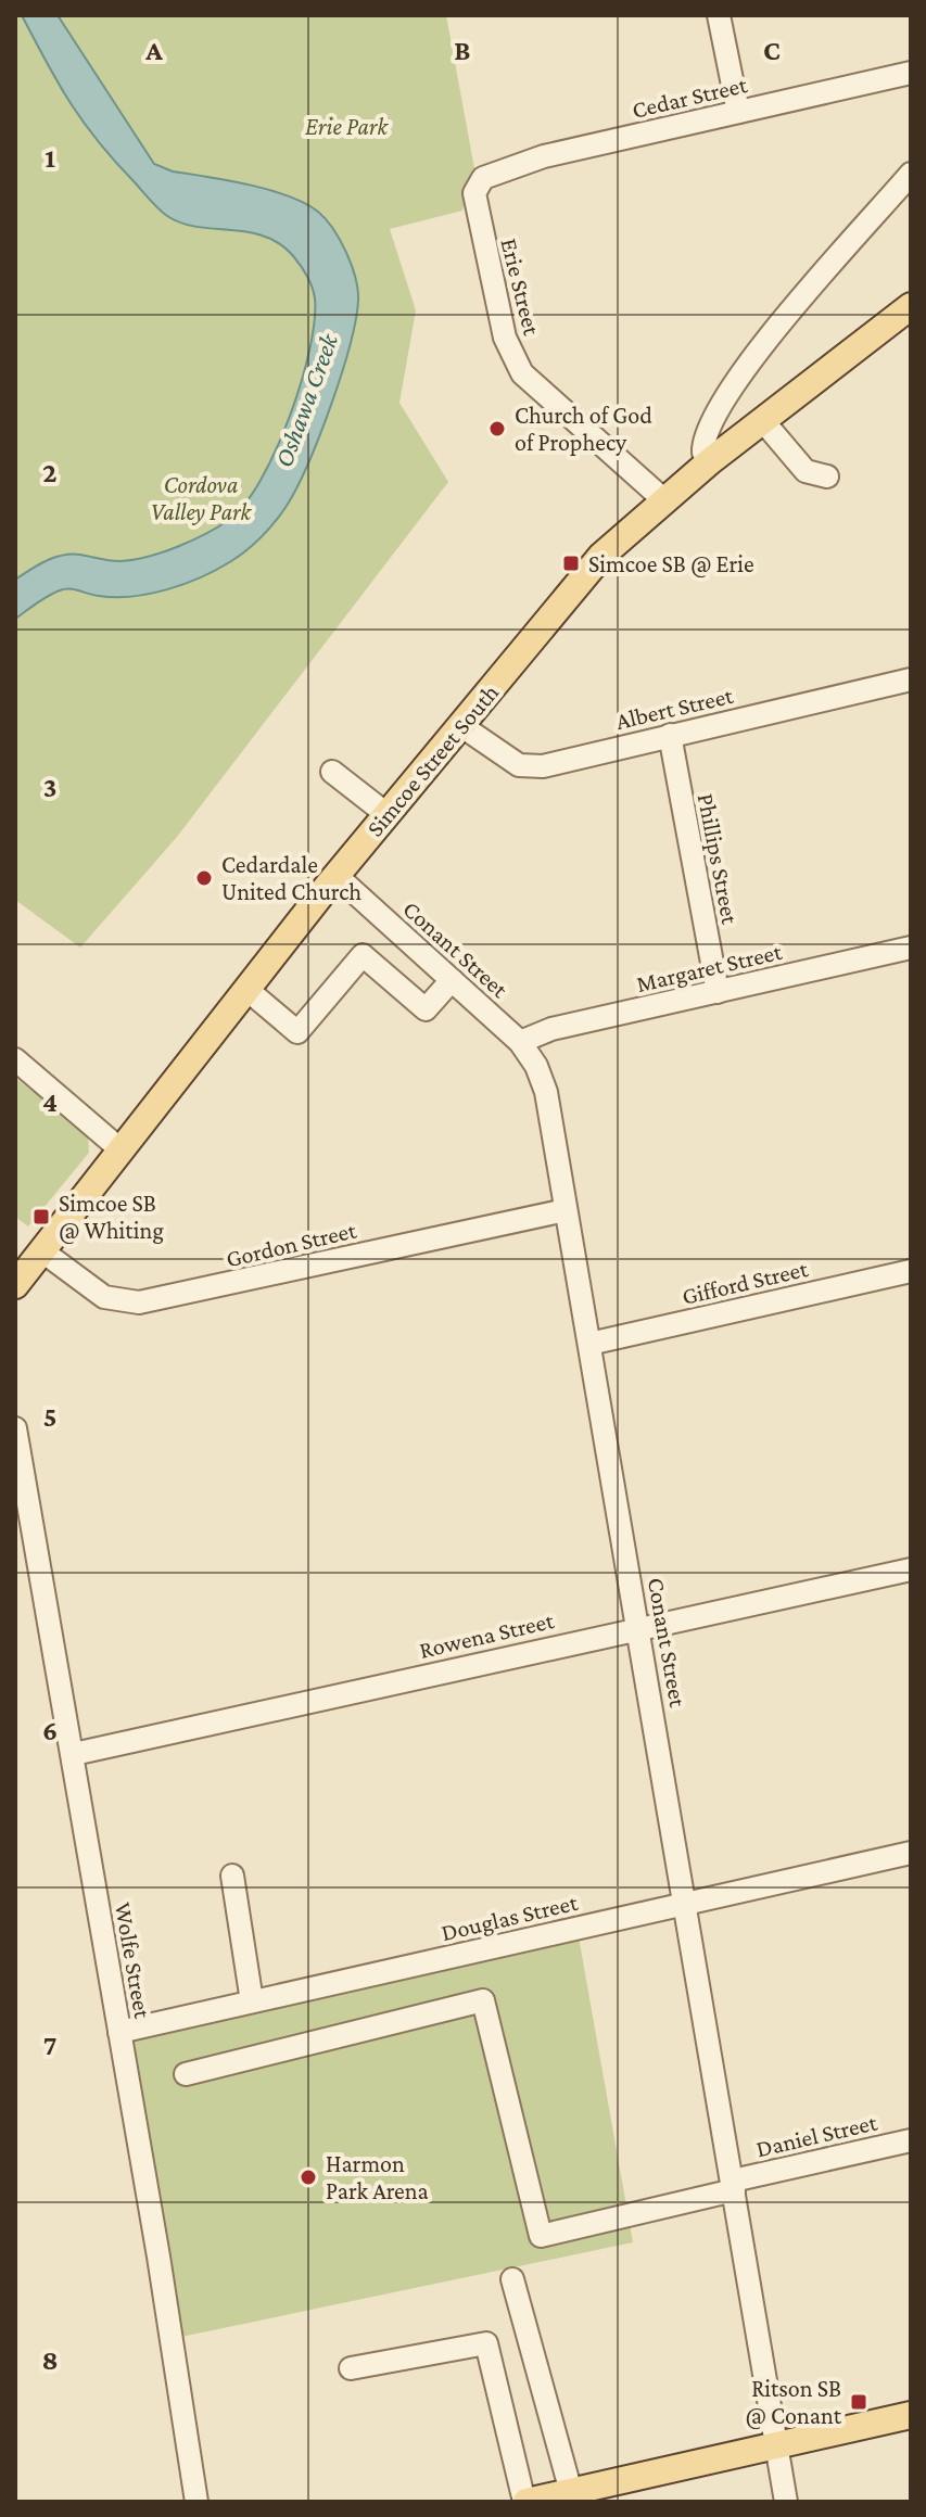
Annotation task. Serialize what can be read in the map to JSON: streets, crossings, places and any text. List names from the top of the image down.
{
  "streets": {
    "main road": ["Simcoe Street South"],
    "street": [
      "Cedar Street",
      "Erie Street",
      "Albert Street",
      "Phillips Street",
      "Conant Street",
      "Margaret Street",
      "Gordon Street",
      "Gifford Street",
      "Rowena Street",
      "Douglas Street",
      "Wolfe Street",
      "Daniel Street"
    ]
  },
  "crossings": [
    ["Cedar Street", "Erie Street"],
    ["Erie Street", "Simcoe Street South"],
    ["Albert Street", "Simcoe Street South"],
    ["Albert Street", "Phillips Street"],
    ["Simcoe Street South", "Conant Street"],
    ["Simcoe Street South", "Gordon Street"],
    ["Phillips Street", "Margaret Street"],
    ["Conant Street", "Margaret Street"],
    ["Conant Street", "Gordon Street"],
    ["Conant Street", "Gifford Street"],
    ["Conant Street", "Rowena Street"],
    ["Conant Street", "Douglas Street"],
    ["Conant Street", "Daniel Street"],
    ["Rowena Street", "Wolfe Street"],
    ["Douglas Street", "Wolfe Street"]
  ],
  "water": ["Oshawa Creek"],
  "parks": ["Erie Park", "Cordova Valley Park"],
  "places": {
    "other": ["Church of God of Prophecy", "Cedardale United Church", "Harmon Park Arena"],
    "transit": ["Simcoe SB @ Erie", "Simcoe SB @ Whiting", "Ritson SB @ Conant"]
  },
  "grid": {
    "columns": ["A", "B", "C"],
    "rows": [
      "1",
      "2",
      "3",
      "4",
      "5",
      "6",
      "7",
      "8"
    ]
  }
}
